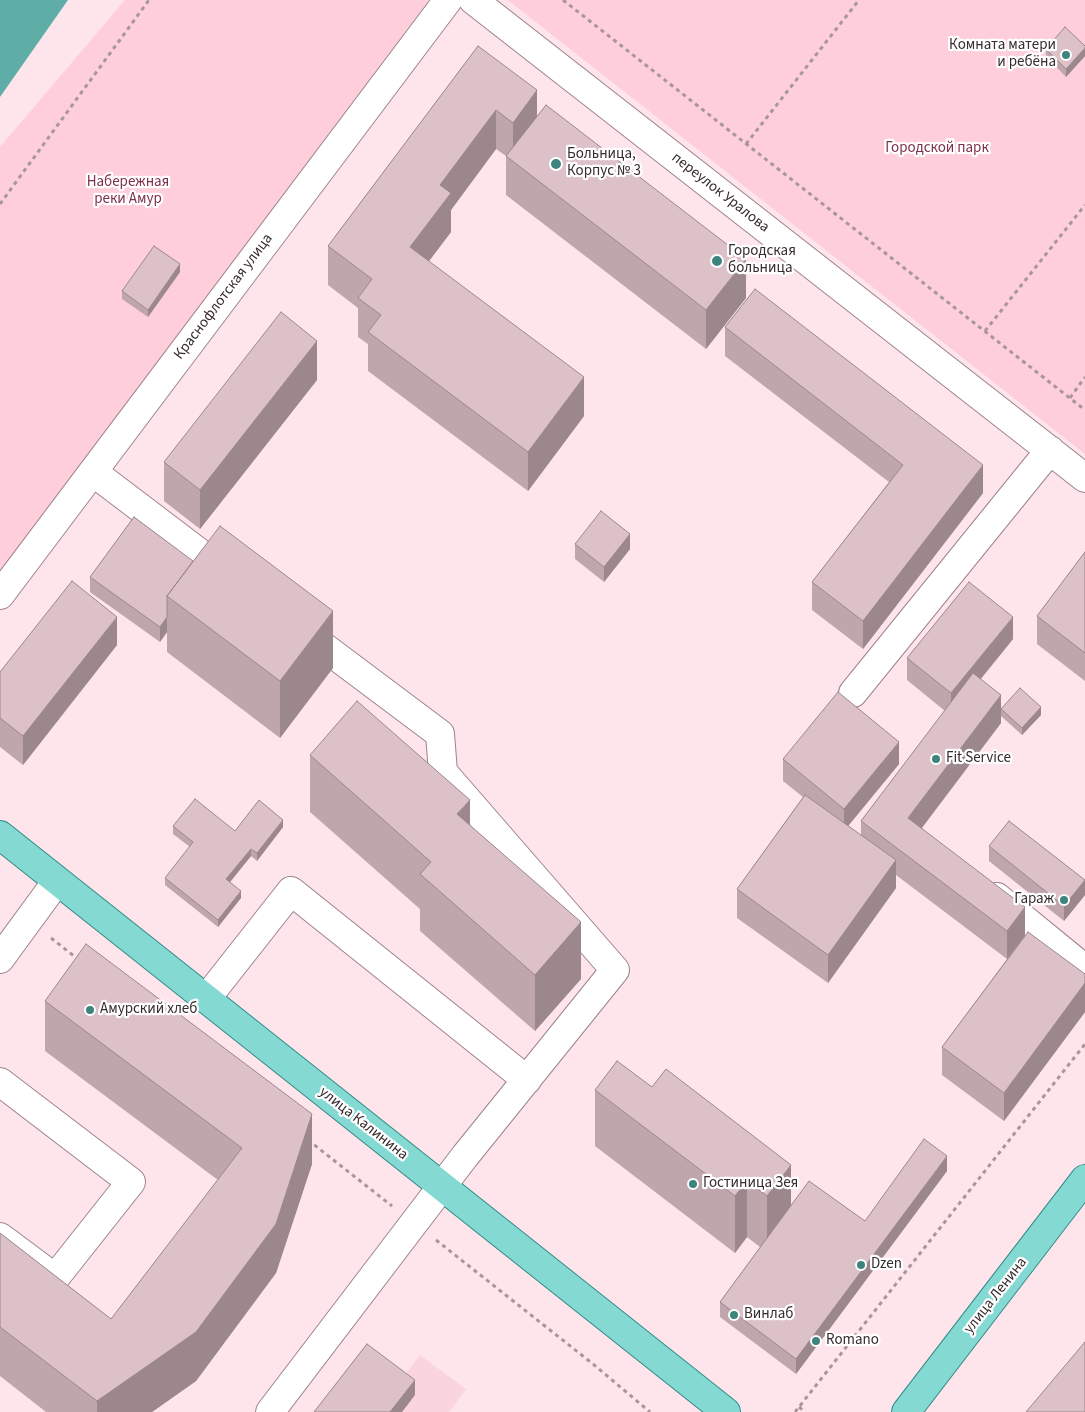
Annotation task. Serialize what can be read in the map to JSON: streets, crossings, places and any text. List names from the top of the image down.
{
  "streets": {
    "main road": ["улица Калинина", "улица Ленина"],
    "street": ["переулок Уралова", "Краснофлотская улица"]
  },
  "parks": ["Городской парк", "Набережная реки Амур"],
  "places": [
    "Комната матери и ребёна",
    "Больница, Корпус № 3",
    "Городская больница",
    "Fit Service",
    "Гараж",
    "Амурский хлеб",
    "Гостиница Зея",
    "Dzen",
    "Винлаб",
    "Romano"
  ]
}
